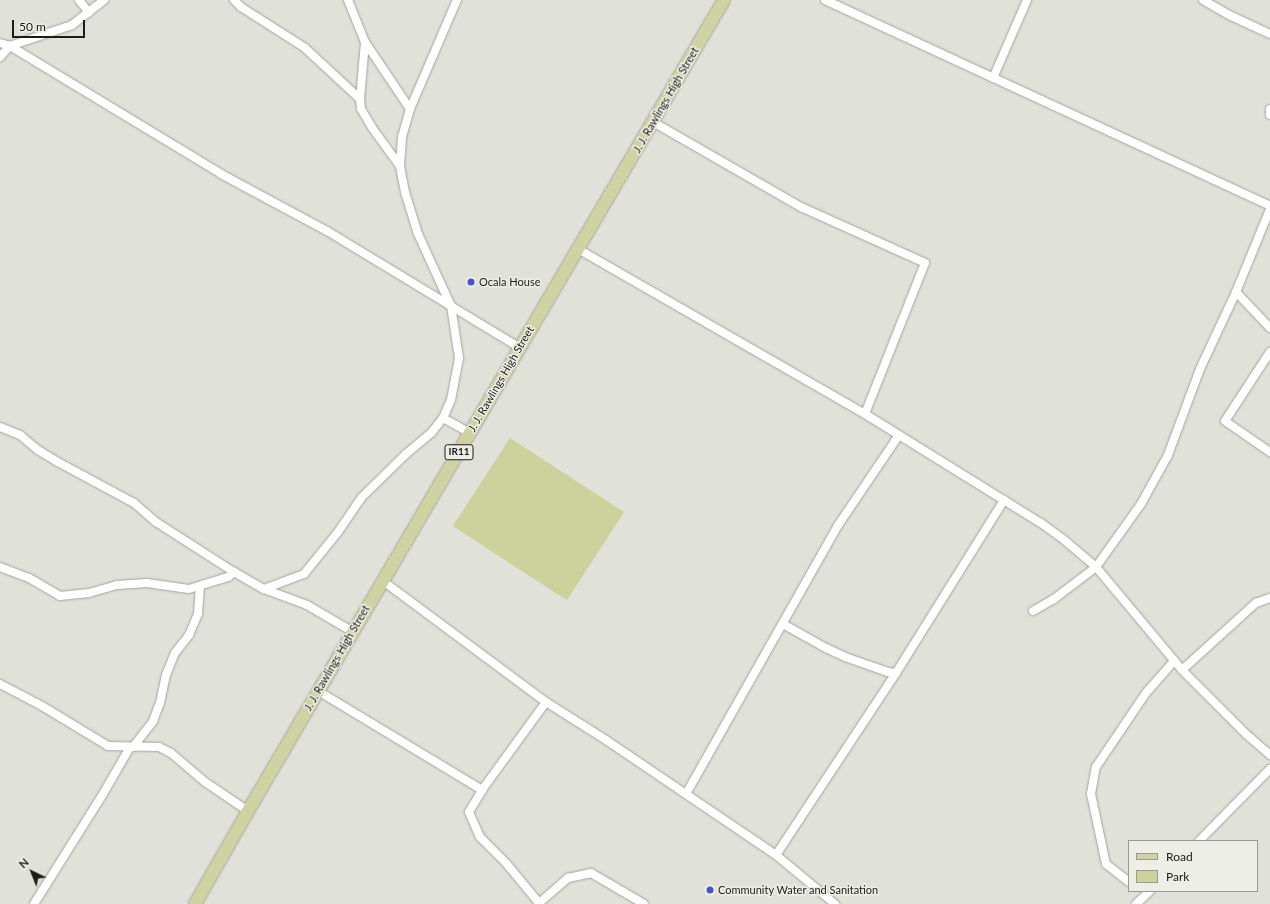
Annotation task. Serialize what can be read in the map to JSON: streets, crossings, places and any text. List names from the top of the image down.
{
  "streets": {
    "main road": ["J. J. Rawlings High Street", "IR11"]
  },
  "places": ["Ocala House", "Community Water and Sanitation"],
  "legend": ["Road", "Park"],
  "scale_bar": "50 m",
  "north": "top left"
}
